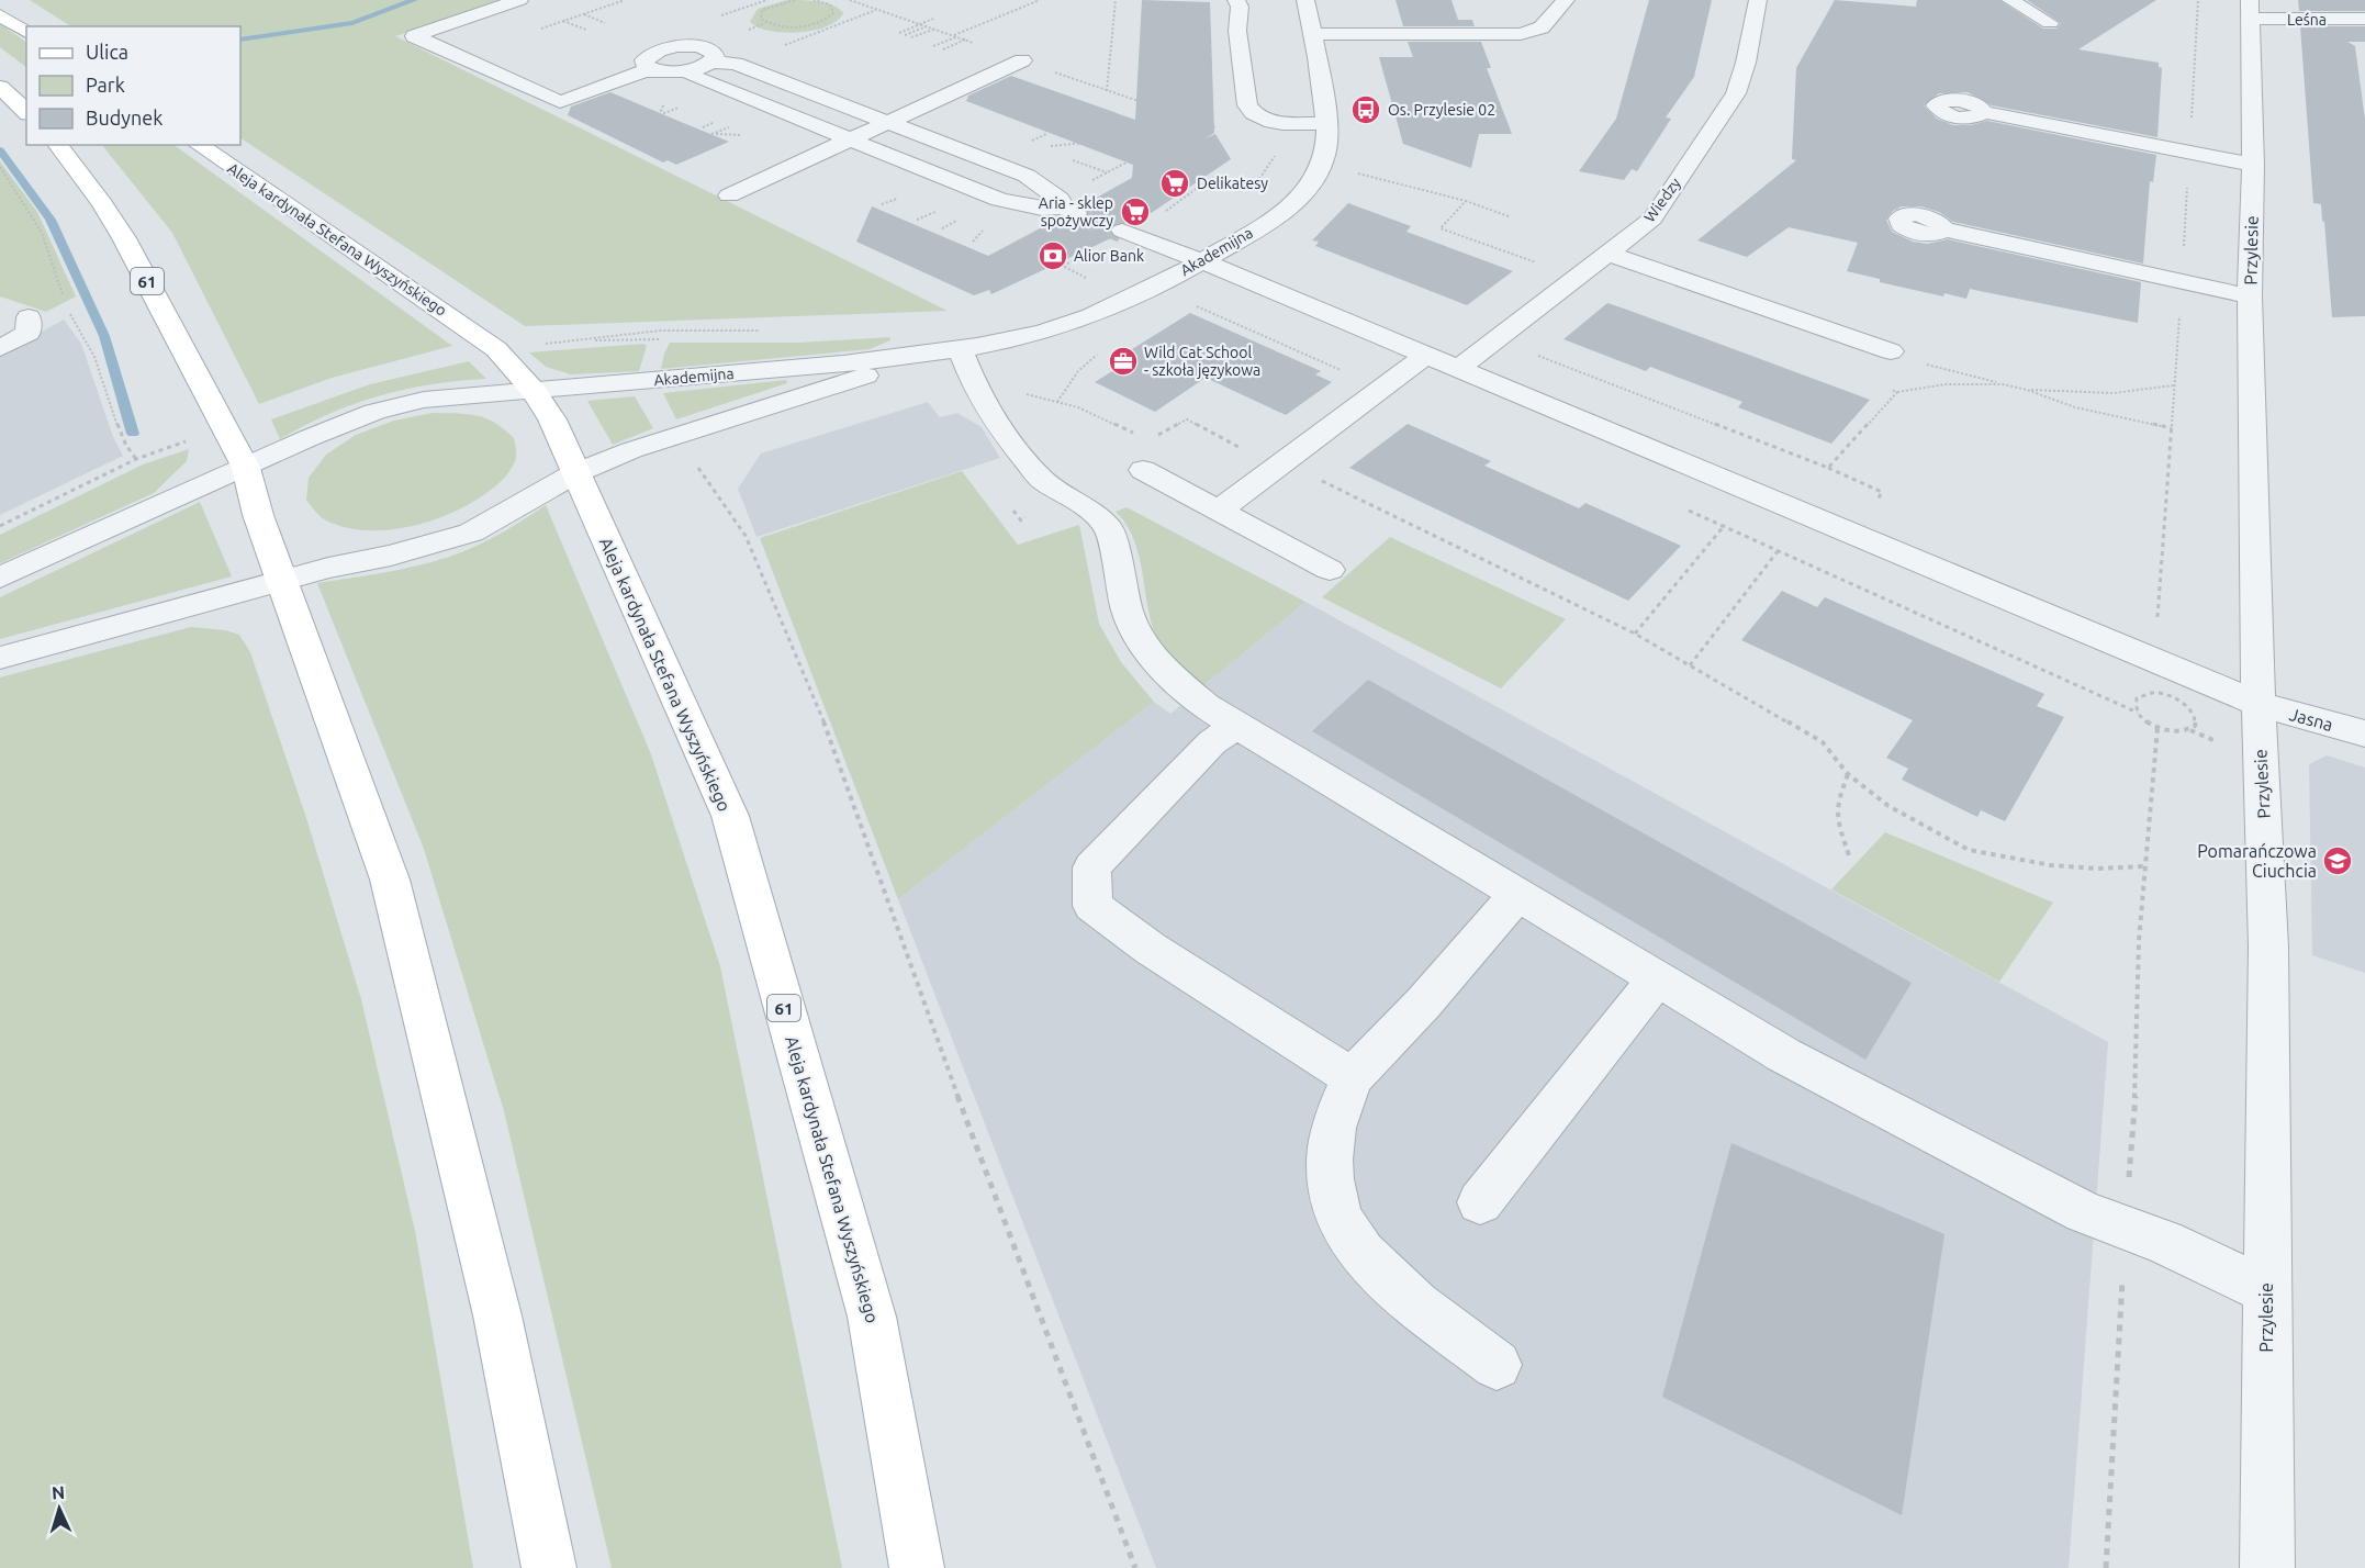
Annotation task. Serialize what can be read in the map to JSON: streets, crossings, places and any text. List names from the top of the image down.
{
  "streets": {
    "main road": ["Aleja kardynała Stefana Wyszyńskiego", "61"],
    "street": [
      "Leśna",
      "Wiedzy",
      "Przylesie",
      "Akademijna",
      "Jasna"
    ]
  },
  "crossings": [
    ["Leśna", "Przylesie"],
    ["Wiedzy", "Jasna"],
    ["Aleja kardynała Stefana Wyszyńskiego", "Akademijna"],
    ["Aleja kardynała Stefana Wyszyńskiego", "61"],
    ["Przylesie", "Jasna"],
    ["Akademijna", "61"],
    ["Akademijna", "Jasna"]
  ],
  "places": {
    "bus stop": ["Os. Przylesie 02"],
    "supermarket": ["Delikatesy", "Aria - sklep spożywczy"],
    "bank": ["Alior Bank"],
    "office": ["Wild Cat School - szkoła językowa"],
    "school or university": ["Pomarańczowa Ciuchcia"]
  },
  "legend": ["Ulica", "Park", "Budynek"],
  "north": "top"
}
